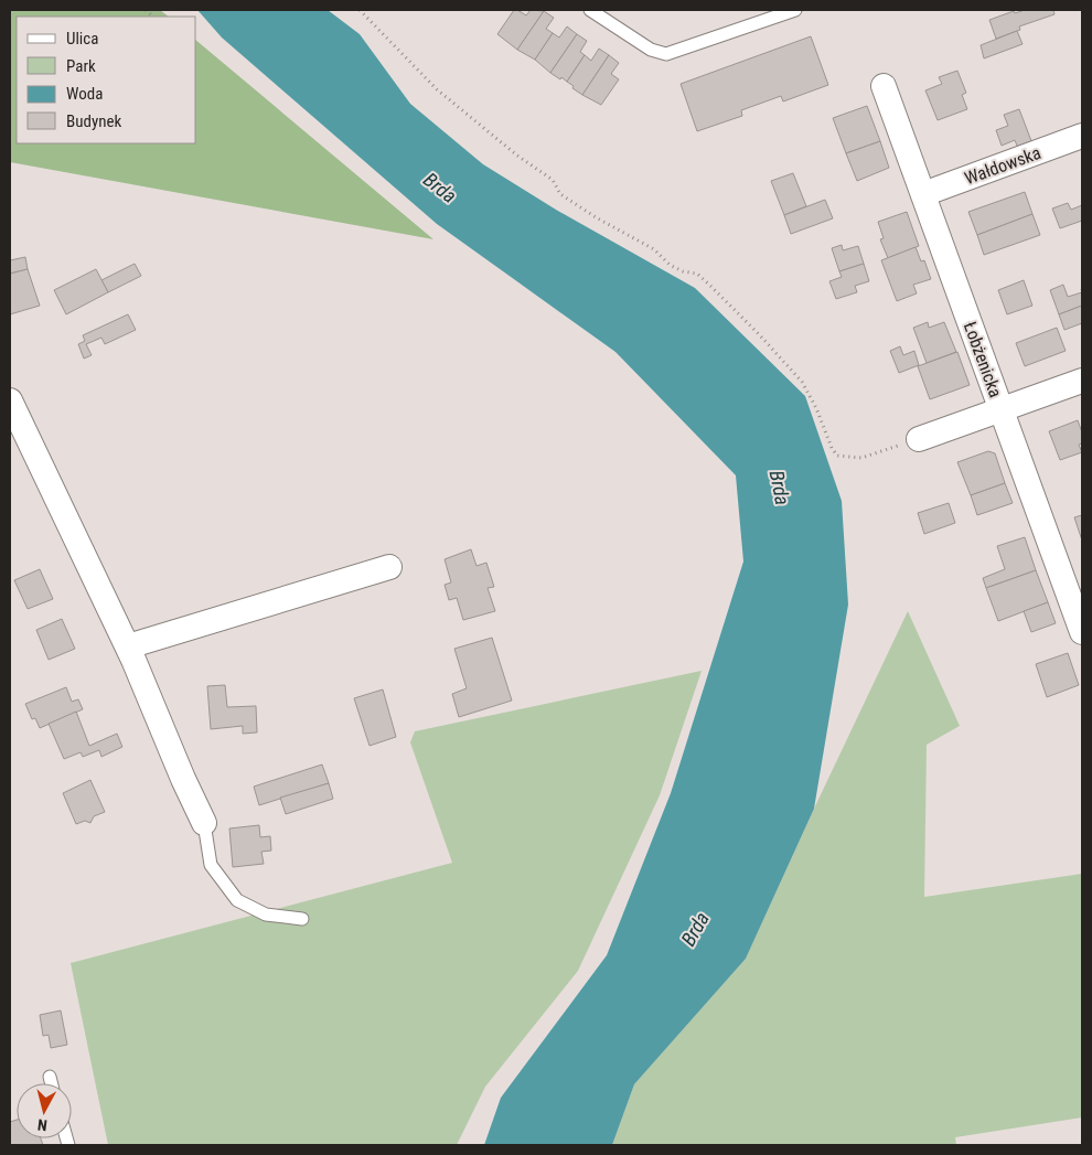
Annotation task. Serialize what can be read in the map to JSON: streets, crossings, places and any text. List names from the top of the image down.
{
  "streets": {
    "street": ["Wałdowska", "Łobżenicka"]
  },
  "crossings": [
    ["Wałdowska", "Łobżenicka"]
  ],
  "water": ["Brda"],
  "legend": [
    "Ulica",
    "Park",
    "Woda",
    "Budynek"
  ],
  "north": "bottom"
}
